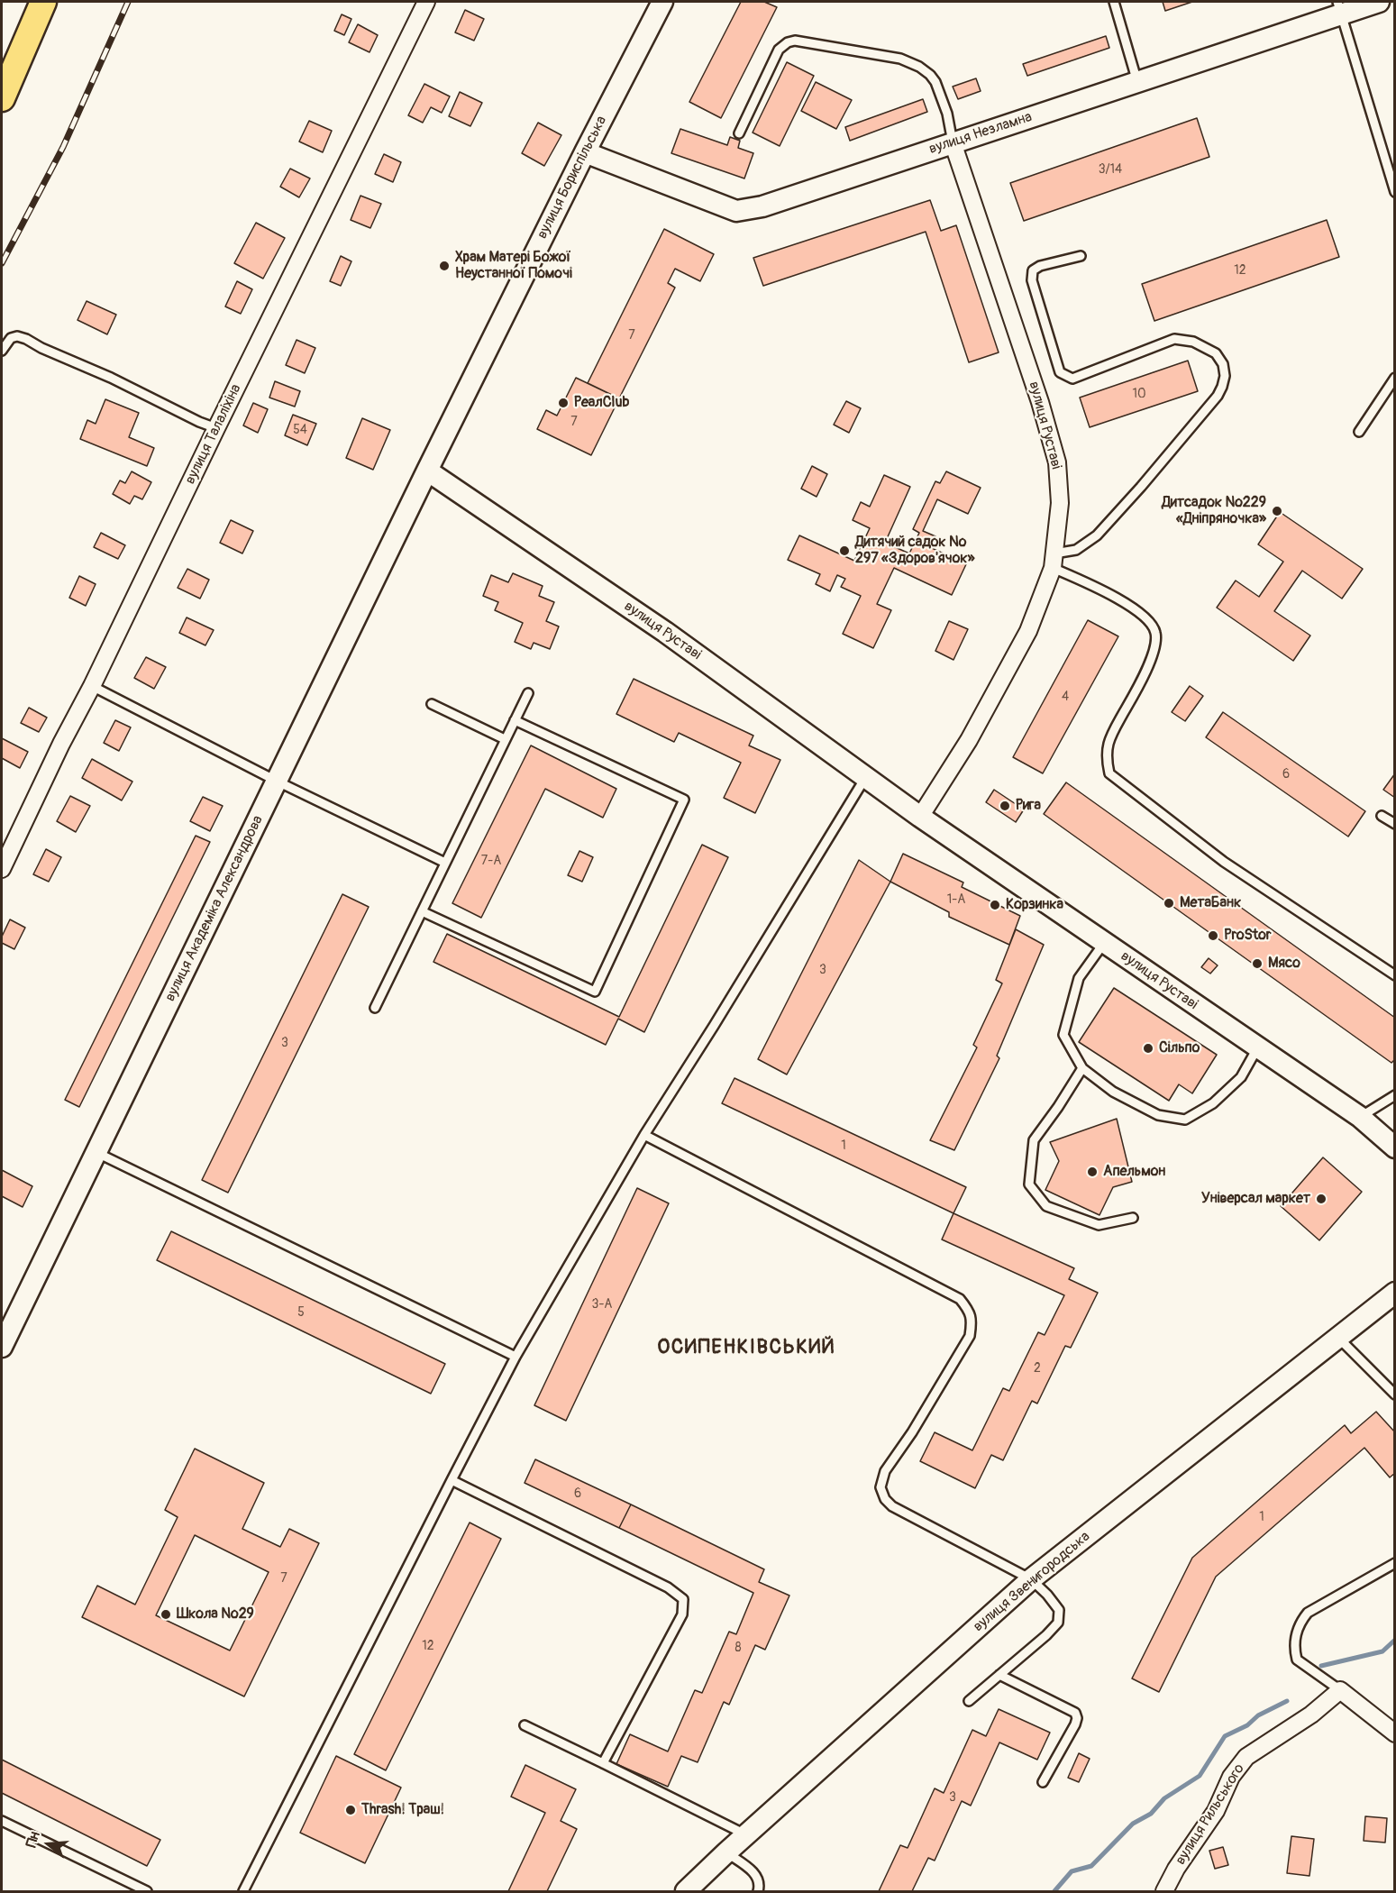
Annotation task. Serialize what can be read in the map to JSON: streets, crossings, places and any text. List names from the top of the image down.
{
  "streets": {
    "street": [
      "вулиця Незламна",
      "вулиця Бориспільська",
      "вулиця Руставі",
      "вулиця Талаліхіна",
      "вулиця Академіка Александрова",
      "вулиця Звенигородська",
      "вулиця Рильського"
    ]
  },
  "crossings": [
    ["вулиця Незламна", "вулиця Бориспільська"],
    ["вулиця Незламна", "вулиця Руставі"],
    ["вулиця Бориспільська", "вулиця Руставі"],
    ["вулиця Бориспільська", "вулиця Академіка Александрова"],
    ["вулиця Руставі", "вулиця Академіка Александрова"]
  ],
  "districts": ["ОСИПЕНКІВСЬКИЙ"],
  "places": [
    "Храм Матері Божої Неустанної Помочі",
    "РеалClub",
    "Дитсадок №229 «Дніпряночка»",
    "Дитячий садок № 297 «Здоров'ячок»",
    "Рига",
    "МетаБанк",
    "Корзинка",
    "ProStor",
    "Мясо",
    "Сільпо",
    "Апельмон",
    "Універсал маркет",
    "Школа №29",
    "Thrash! Траш!"
  ],
  "house_numbers": [
    "3/14",
    "12",
    "7",
    "10",
    "7",
    "54",
    "4",
    "6",
    "7-А",
    "1-А",
    "3",
    "3",
    "1",
    "3-А",
    "5",
    "2",
    "6",
    "1",
    "7",
    "12",
    "8",
    "3"
  ],
  "north": "left"
}
